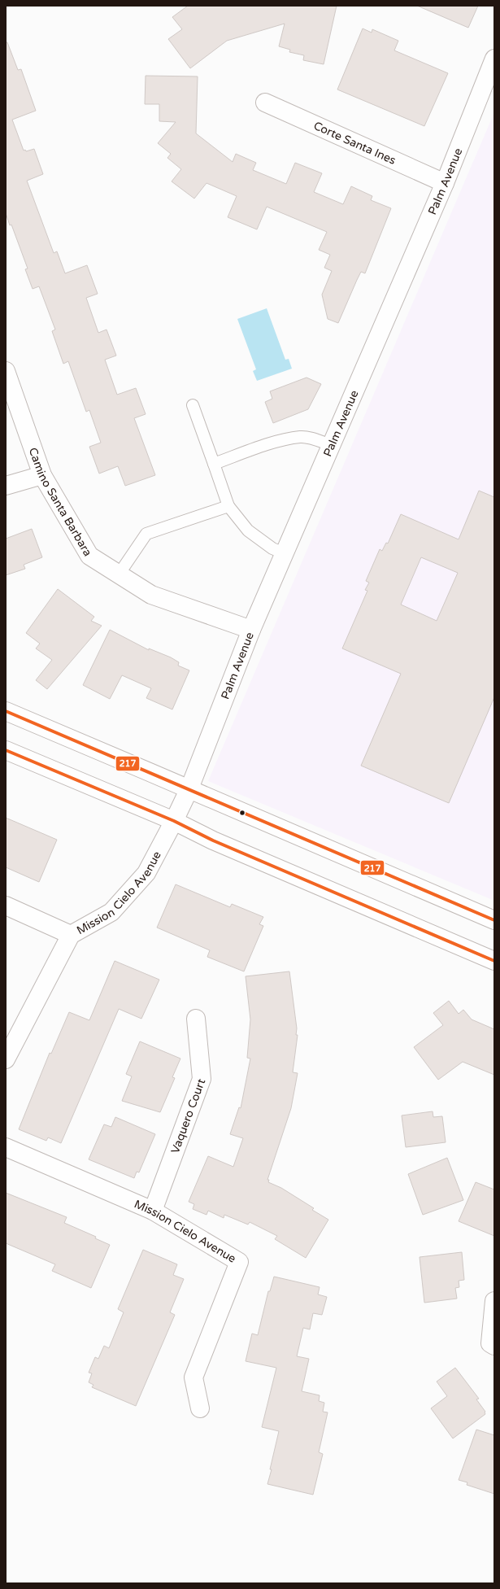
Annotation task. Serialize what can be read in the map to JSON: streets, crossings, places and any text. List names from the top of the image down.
{
  "streets": {
    "street": [
      "Corte Santa Ines",
      "Palm Avenue",
      "Camino Santa Barbara",
      "Mission Cielo Avenue",
      "Vaquero Court"
    ]
  },
  "crossings": [
    ["Corte Santa Ines", "Palm Avenue"],
    ["Palm Avenue", "Camino Santa Barbara"],
    ["Palm Avenue", "Mission Cielo Avenue"],
    ["Mission Cielo Avenue", "Vaquero Court"]
  ],
  "lines": ["transit line 217"]
}
